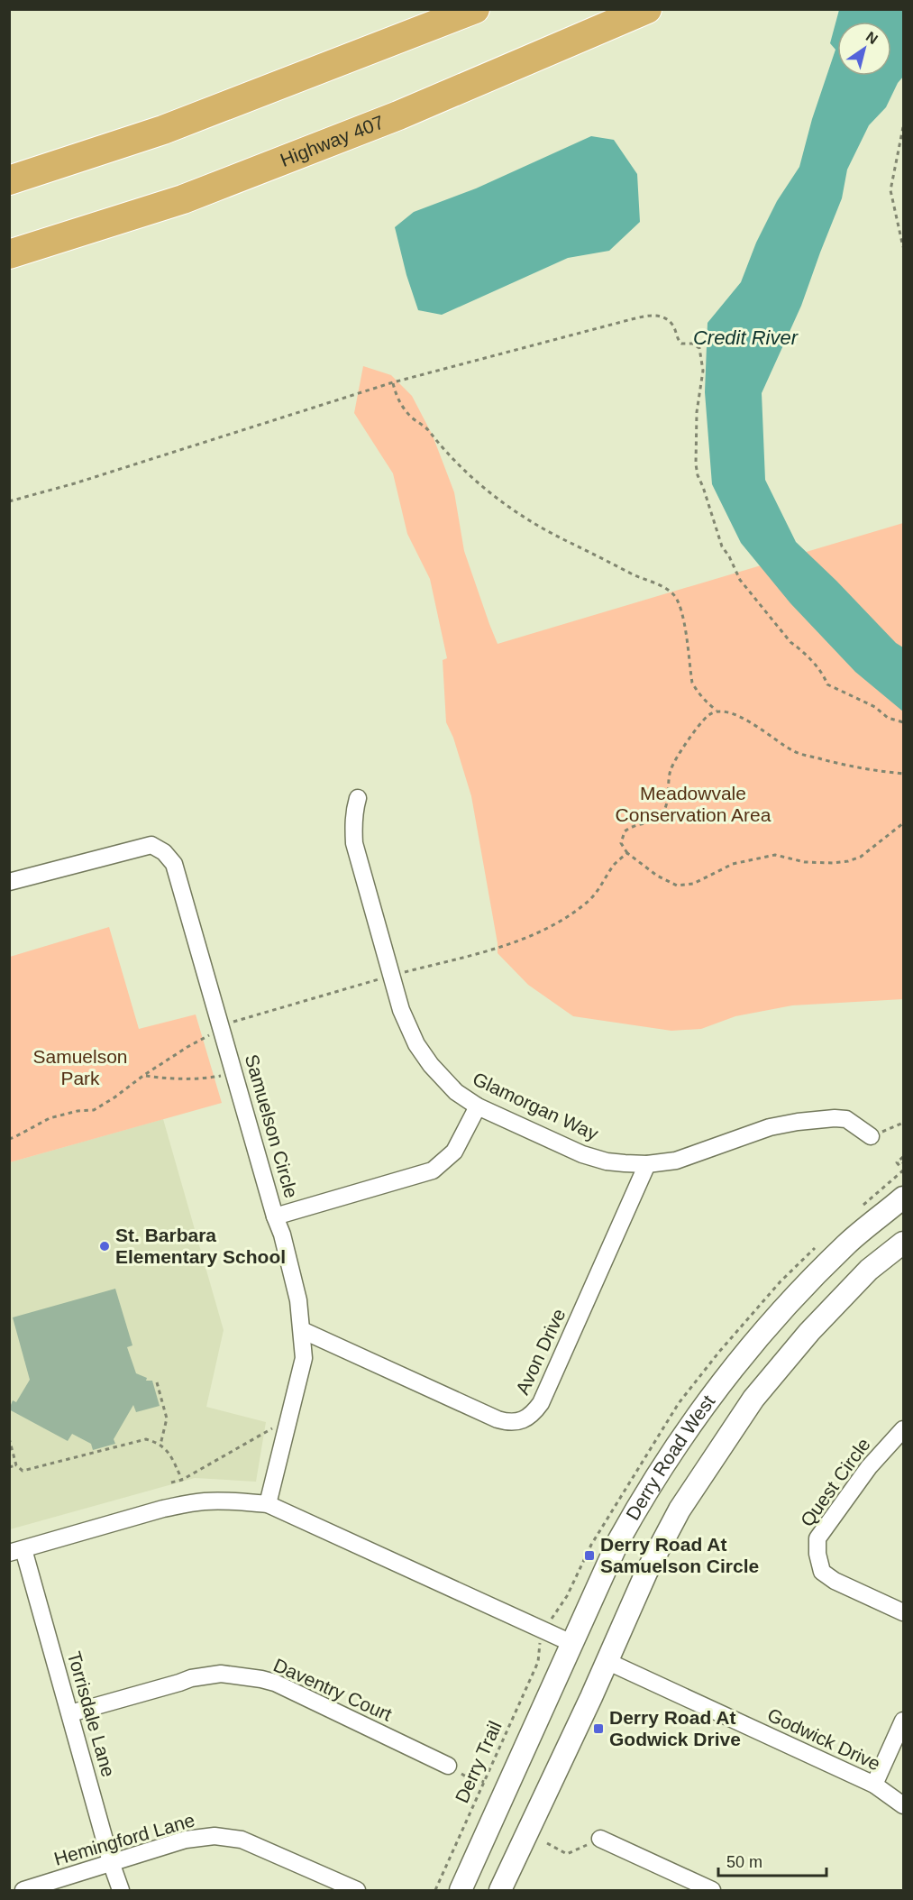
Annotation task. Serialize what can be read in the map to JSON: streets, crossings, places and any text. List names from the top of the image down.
{
  "streets": {
    "highway": ["Highway 407"],
    "main road": ["Derry Road West"],
    "street": [
      "Glamorgan Way",
      "Samuelson Circle",
      "Avon Drive",
      "Quest Circle",
      "Daventry Court",
      "Torrisdale Lane",
      "Godwick Drive",
      "Hemingford Lane"
    ],
    "path": ["Derry Trail"]
  },
  "crossings": [
    ["Glamorgan Way", "Avon Drive"],
    ["Samuelson Circle", "Avon Drive"],
    ["Derry Road West", "Godwick Drive"],
    ["Daventry Court", "Torrisdale Lane"],
    ["Torrisdale Lane", "Hemingford Lane"]
  ],
  "water": ["Credit River"],
  "parks": ["Meadowvale Conservation Area", "Samuelson Park"],
  "places": {
    "other": ["St. Barbara Elementary School"],
    "transit": ["Derry Road At Samuelson Circle", "Derry Road At Godwick Drive"]
  },
  "scale_bar": "50 m",
  "north": "top right"
}
